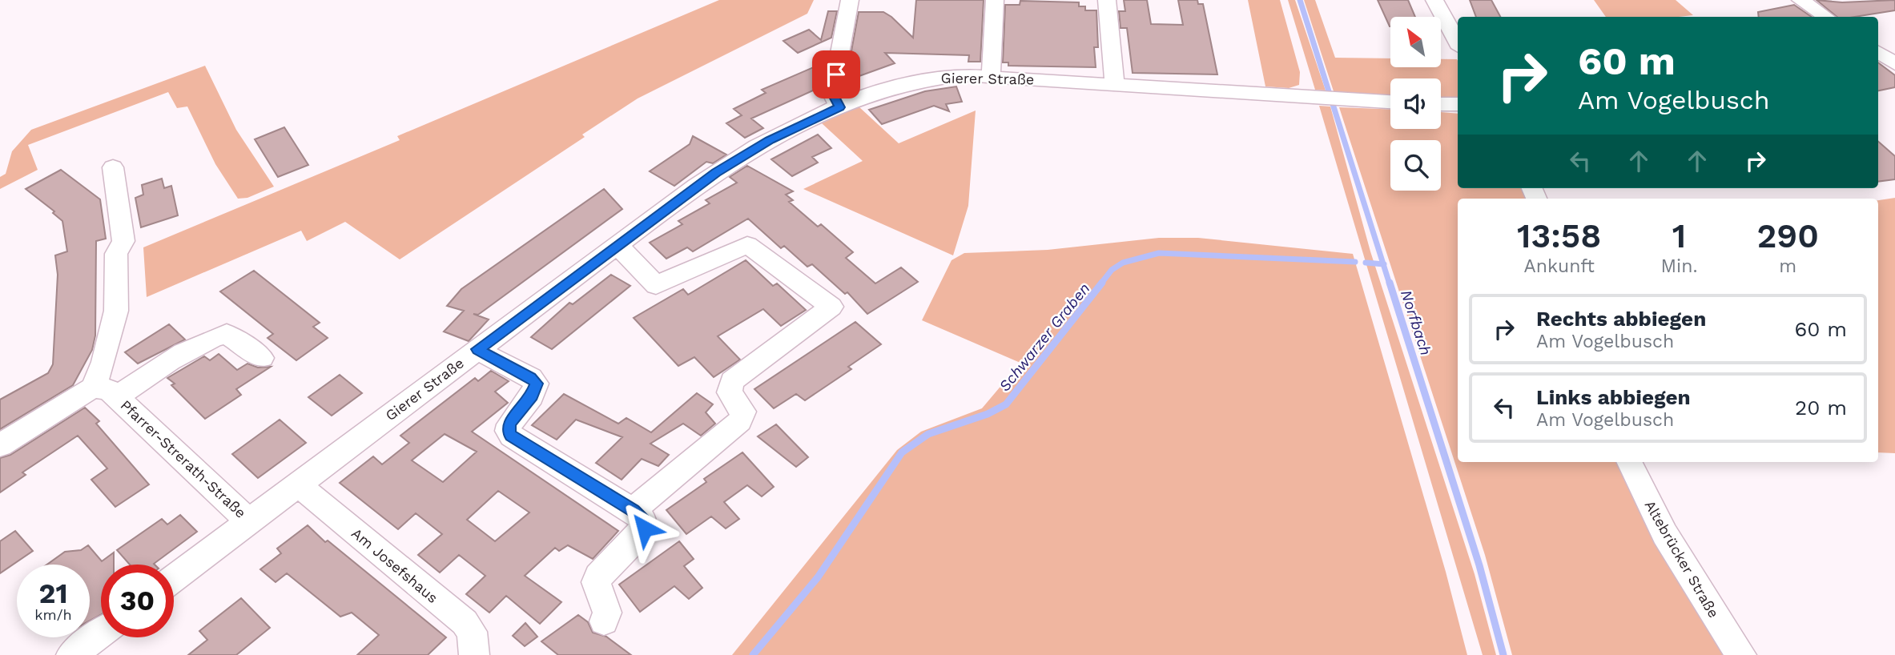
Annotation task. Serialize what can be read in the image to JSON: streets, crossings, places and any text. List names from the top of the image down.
{
  "streets": {
    "street": [
      "Gierer Straße",
      "Pfarrer-Strerath-Straße",
      "Altebrücker Straße",
      "Am Josefshaus"
    ]
  },
  "crossings": [
    ["Gierer Straße", "Pfarrer-Strerath-Straße"],
    ["Gierer Straße", "Am Josefshaus"]
  ],
  "water": ["Norfbach", "Schwarzer Graben"],
  "north": "top left",
  "page": {
    "turn": ["60 m", "Am Vogelbusch"],
    "eta": [
      "13:58",
      "Ankunft",
      "1",
      "Min.",
      "290",
      "m"
    ],
    "list": [
      {
        "name": "Rechts abbiegen",
        "note": "Am Vogelbusch",
        "value": "60 m"
      },
      {
        "name": "Links abbiegen",
        "note": "Am Vogelbusch",
        "value": "20 m"
      }
    ],
    "speed": "21 km/h",
    "limit": "30"
  }
}
